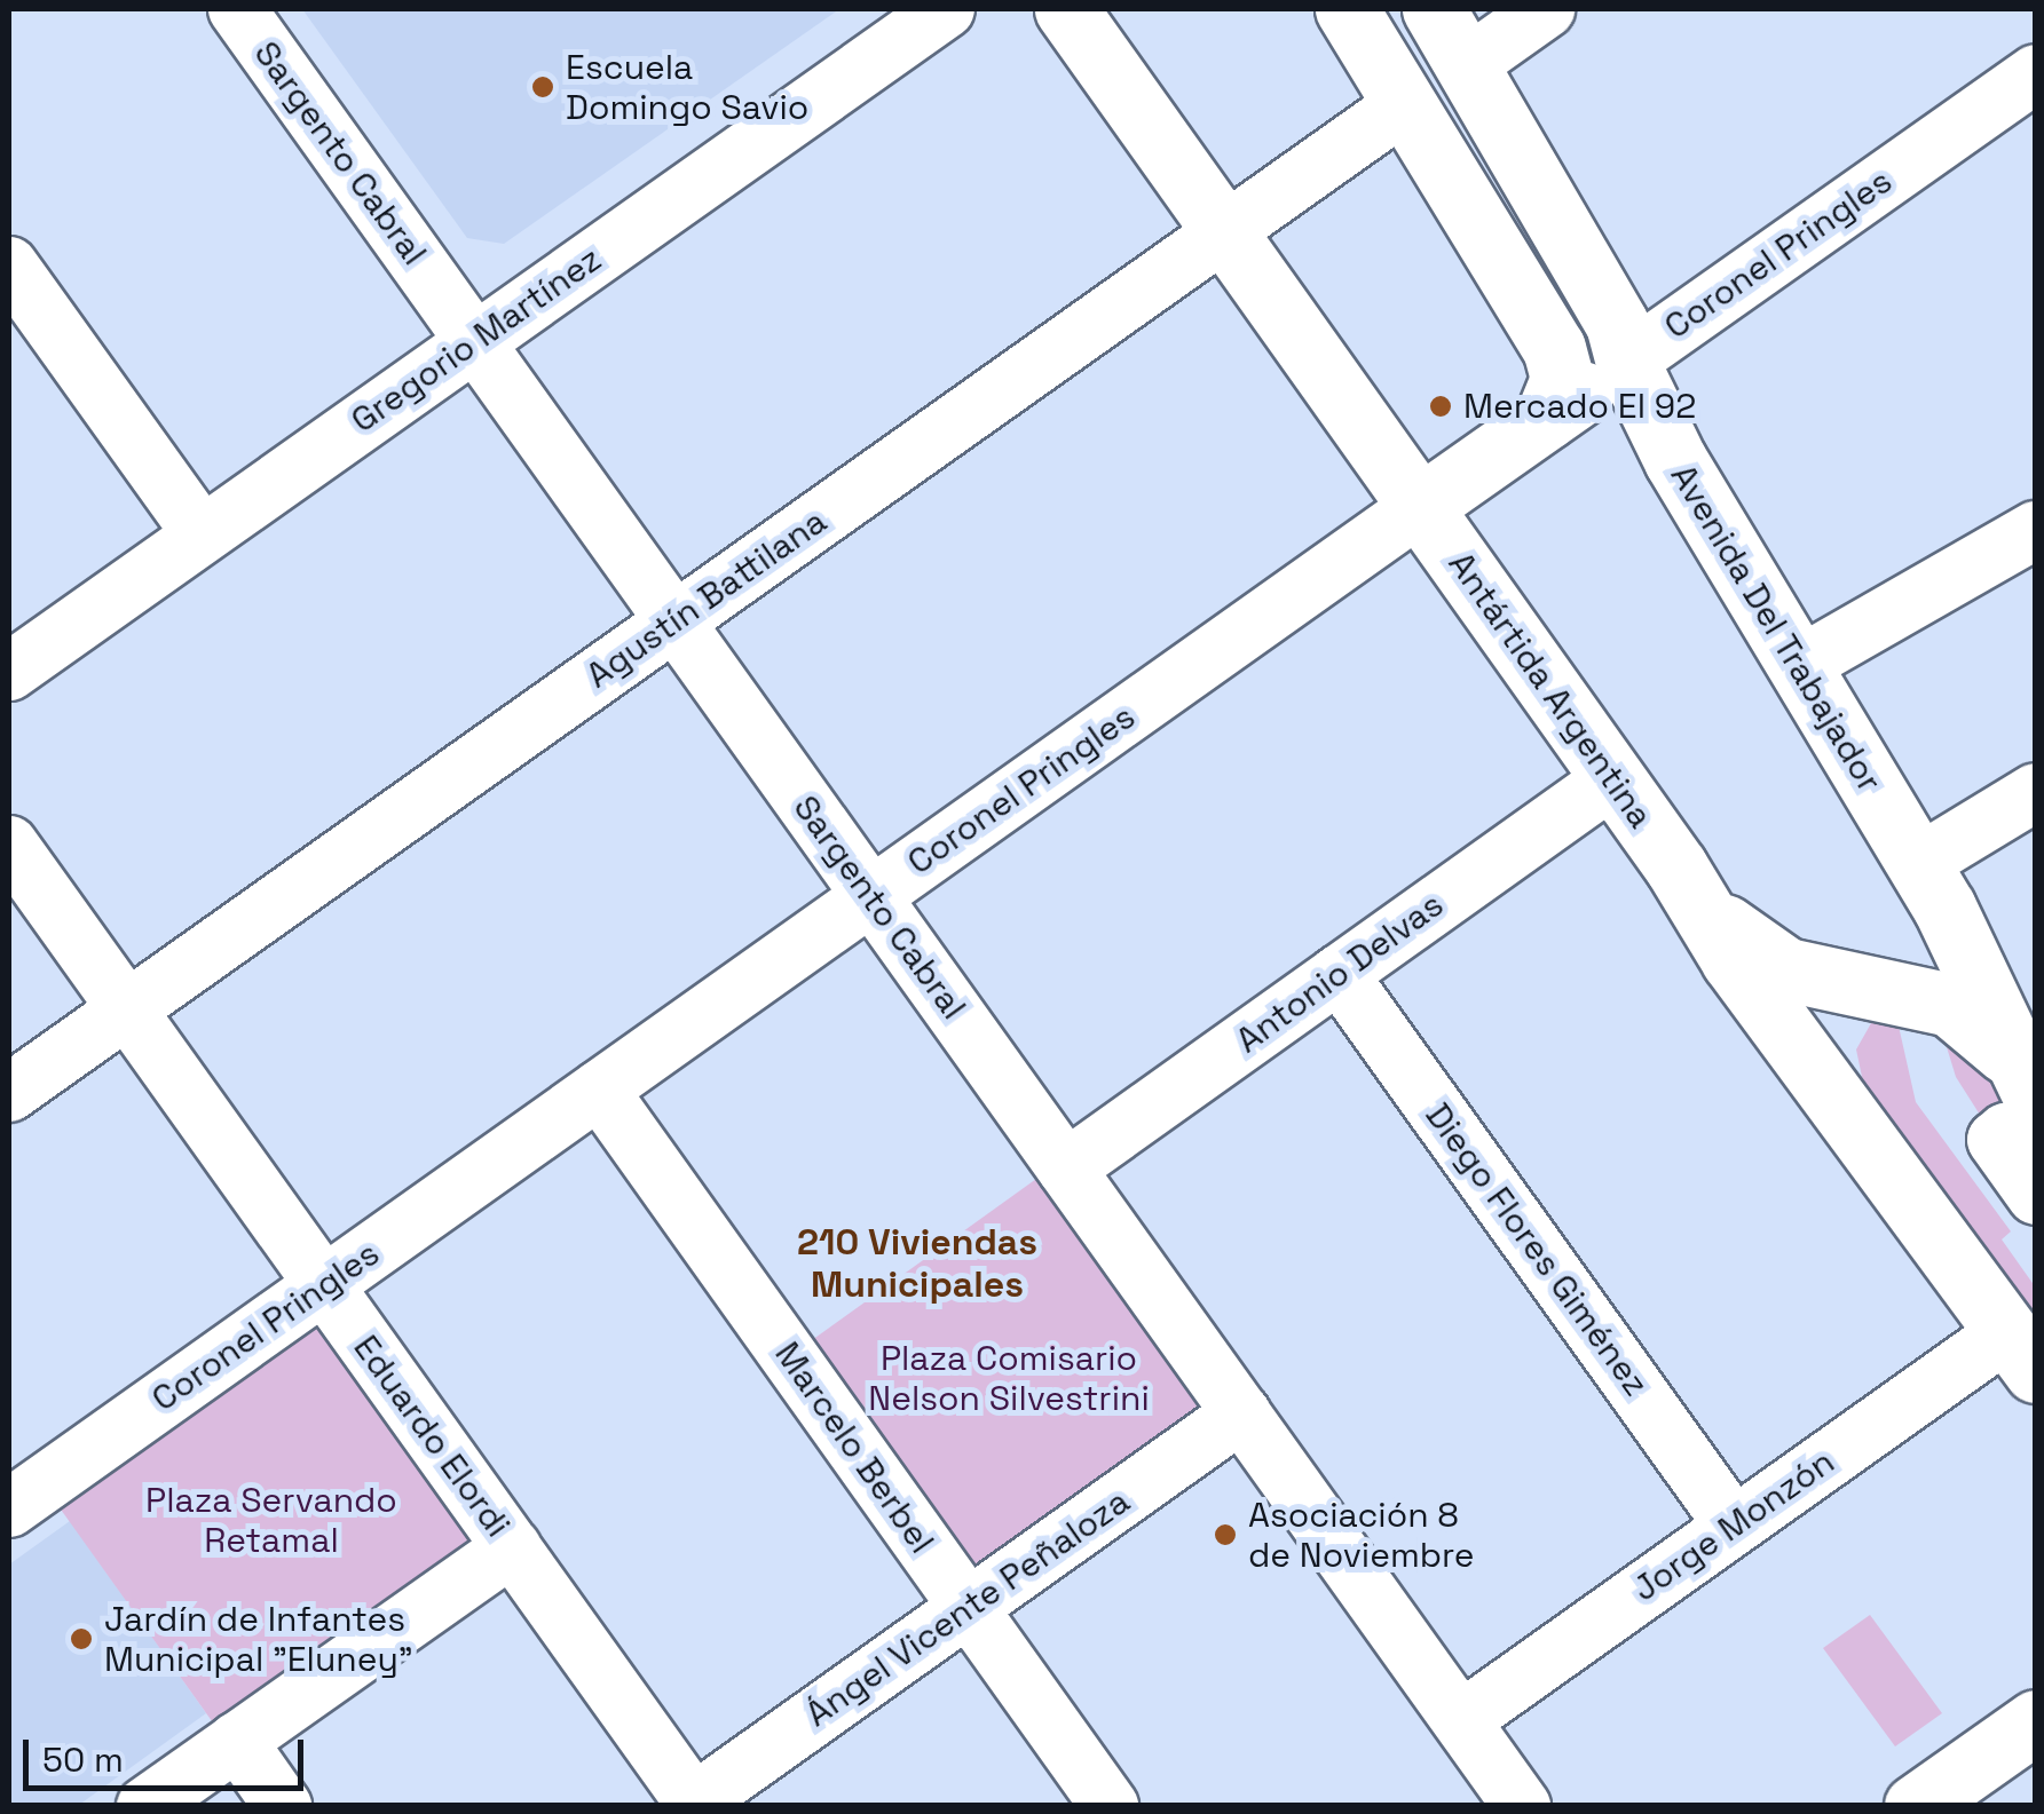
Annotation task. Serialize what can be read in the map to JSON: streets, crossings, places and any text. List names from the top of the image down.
{
  "streets": {
    "main road": ["Coronel Pringles", "Avenida Del Trabajador", "Antártida Argentina"],
    "street": [
      "Sargento Cabral",
      "Gregorio Martínez",
      "Agustín Battilana",
      "Antonio Delvas",
      "Diego Flores Giménez",
      "Eduardo Elordi",
      "Marcelo Berbel",
      "Jorge Monzón",
      "Ángel Vicente Peñaloza"
    ]
  },
  "crossings": [
    ["Sargento Cabral", "Coronel Pringles"],
    ["Sargento Cabral", "Gregorio Martínez"],
    ["Sargento Cabral", "Agustín Battilana"],
    ["Sargento Cabral", "Antonio Delvas"],
    ["Sargento Cabral", "Jorge Monzón"],
    ["Sargento Cabral", "Ángel Vicente Peñaloza"],
    ["Coronel Pringles", "Avenida Del Trabajador"],
    ["Coronel Pringles", "Antártida Argentina"],
    ["Coronel Pringles", "Eduardo Elordi"],
    ["Coronel Pringles", "Marcelo Berbel"],
    ["Agustín Battilana", "Antártida Argentina"],
    ["Agustín Battilana", "Eduardo Elordi"],
    ["Antártida Argentina", "Antonio Delvas"],
    ["Antártida Argentina", "Jorge Monzón"],
    ["Antonio Delvas", "Diego Flores Giménez"],
    ["Diego Flores Giménez", "Jorge Monzón"],
    ["Eduardo Elordi", "Ángel Vicente Peñaloza"],
    ["Marcelo Berbel", "Ángel Vicente Peñaloza"]
  ],
  "districts": ["210 Viviendas Municipales"],
  "parks": ["Plaza Comisario Nelson Silvestrini", "Plaza Servando Retamal"],
  "places": [
    "Escuela Domingo Savio",
    "Mercado El 92",
    "Asociación 8 de Noviembre",
    "Jardín de Infantes Municipal \"Eluney\""
  ],
  "scale_bar": "50 m"
}
